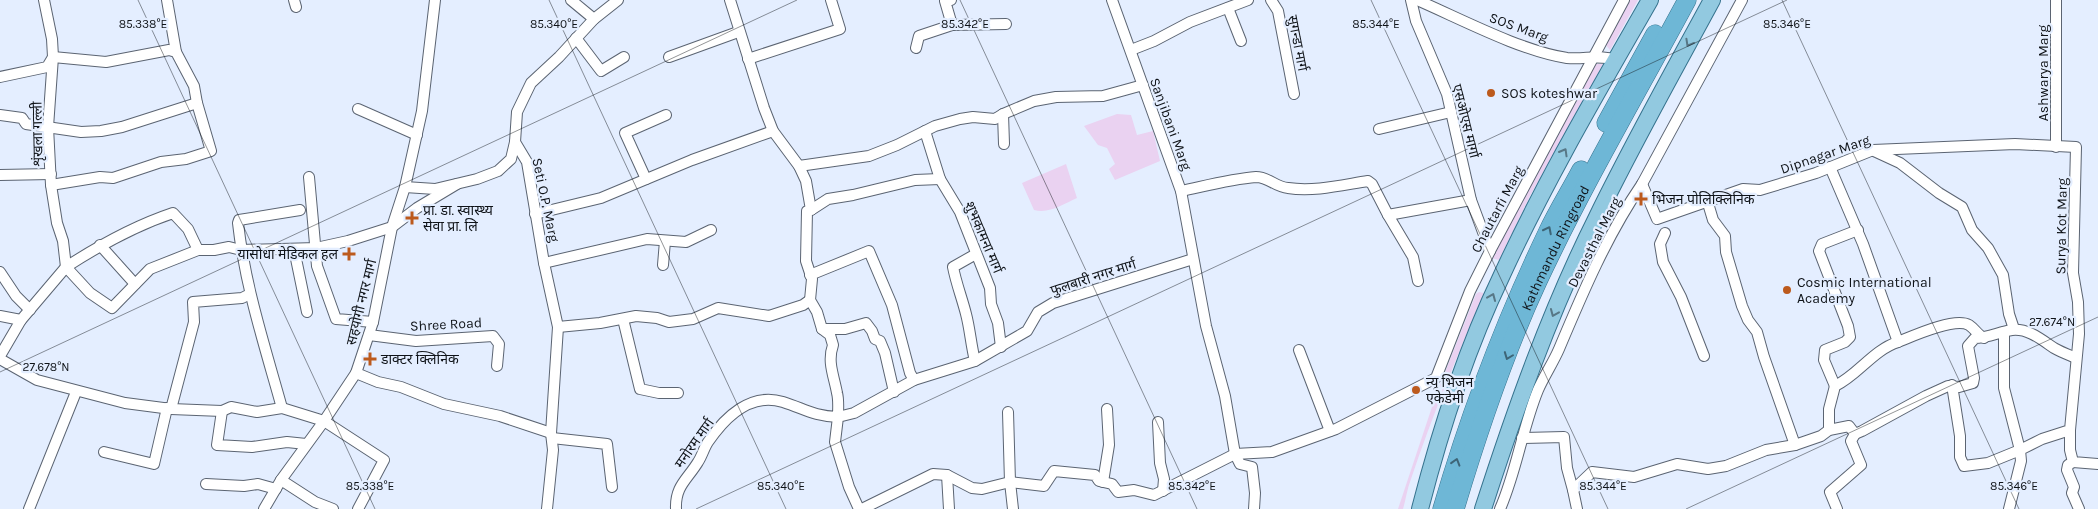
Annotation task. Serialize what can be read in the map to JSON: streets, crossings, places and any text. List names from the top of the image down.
{
  "streets": {
    "highway": ["Kathmandu Ringroad"],
    "street": [
      "SOS Marg",
      "सुगन्डा मार्ग",
      "Ashwarya Marg",
      "एसओएस मार्गा",
      "Sanjibani Marg",
      "शृंखला गल्ली",
      "Dipnagar Marg",
      "Seti O.P. Marg",
      "Chautarfi Marg",
      "Surya Kot Marg",
      "शुभकामना मार्ग",
      "Devasthal Marg",
      "फुलबारी नगर मार्ग",
      "सहयोगी नगर मार्ग",
      "Shree Road",
      "मनोरम मार्ग"
    ]
  },
  "crossings": [
    ["SOS Marg", "Chautarfi Marg"],
    ["Ashwarya Marg", "Dipnagar Marg"],
    ["एसओएस मार्गा", "Chautarfi Marg"],
    ["Sanjibani Marg", "फुलबारी नगर मार्ग"],
    ["Dipnagar Marg", "Surya Kot Marg"],
    ["Dipnagar Marg", "Devasthal Marg"],
    ["शुभकामना मार्ग", "फुलबारी नगर मार्ग"],
    ["फुलबारी नगर मार्ग", "मनोरम मार्ग"],
    ["सहयोगी नगर मार्ग", "Shree Road"]
  ],
  "places": {
    "other": ["SOS koteshwar", "Cosmic International Academy", "न्यू भिजन एकेडेमी"],
    "health": [
      "भिजन पोलिक्लिनिक",
      "प्रा. डा. स्वास्थ्य सेवा प्रा. लि",
      "यासोधा मेडिकल हल",
      "डाक्टर क्लिनिक"
    ]
  },
  "coordinates": [
    "85.338°E",
    "85.340°E",
    "85.342°E",
    "85.344°E",
    "85.346°E",
    "27.674°N",
    "27.678°N"
  ]
}
